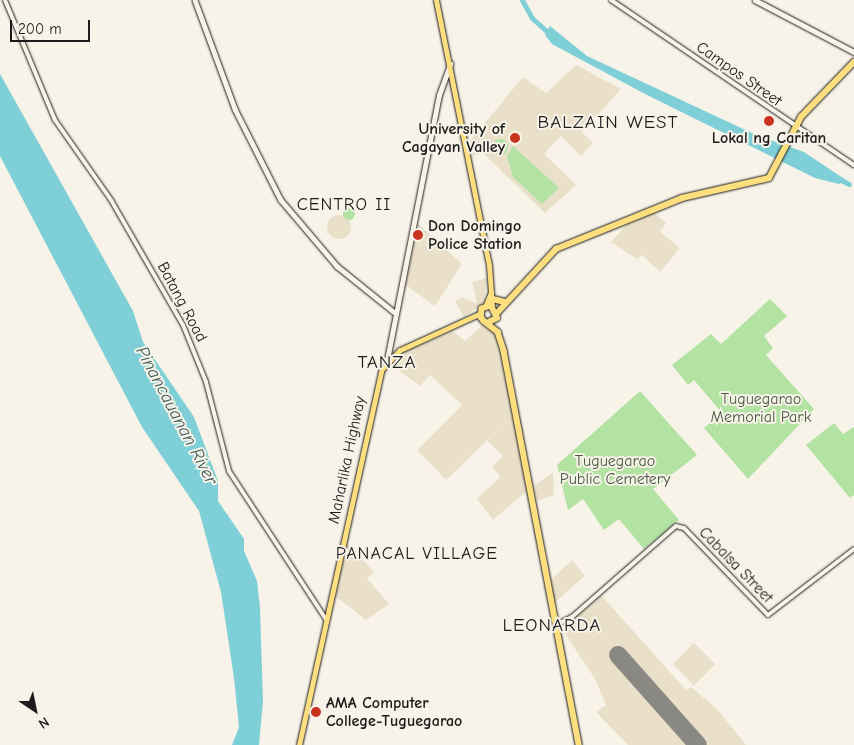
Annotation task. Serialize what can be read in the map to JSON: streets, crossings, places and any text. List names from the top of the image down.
{
  "streets": {
    "main road": ["Maharlika Highway"],
    "street": ["Campos Street", "Batang Road", "Cabalsa Street"]
  },
  "crossings": [
    ["Batang Road", "Maharlika Highway"]
  ],
  "districts": [
    "BALZAIN WEST",
    "CENTRO II",
    "TANZA",
    "PANACAL VILLAGE",
    "LEONARDA"
  ],
  "water": ["Pinancauanan River"],
  "parks": ["Tuguegarao Memorial Park", "Tuguegarao Public Cemetery"],
  "places": [
    "Lokal ng Caritan",
    "University of Cagayan Valley",
    "Don Domingo Police Station",
    "AMA Computer College-Tuguegarao"
  ],
  "scale_bar": "200 m",
  "north": "bottom right"
}
